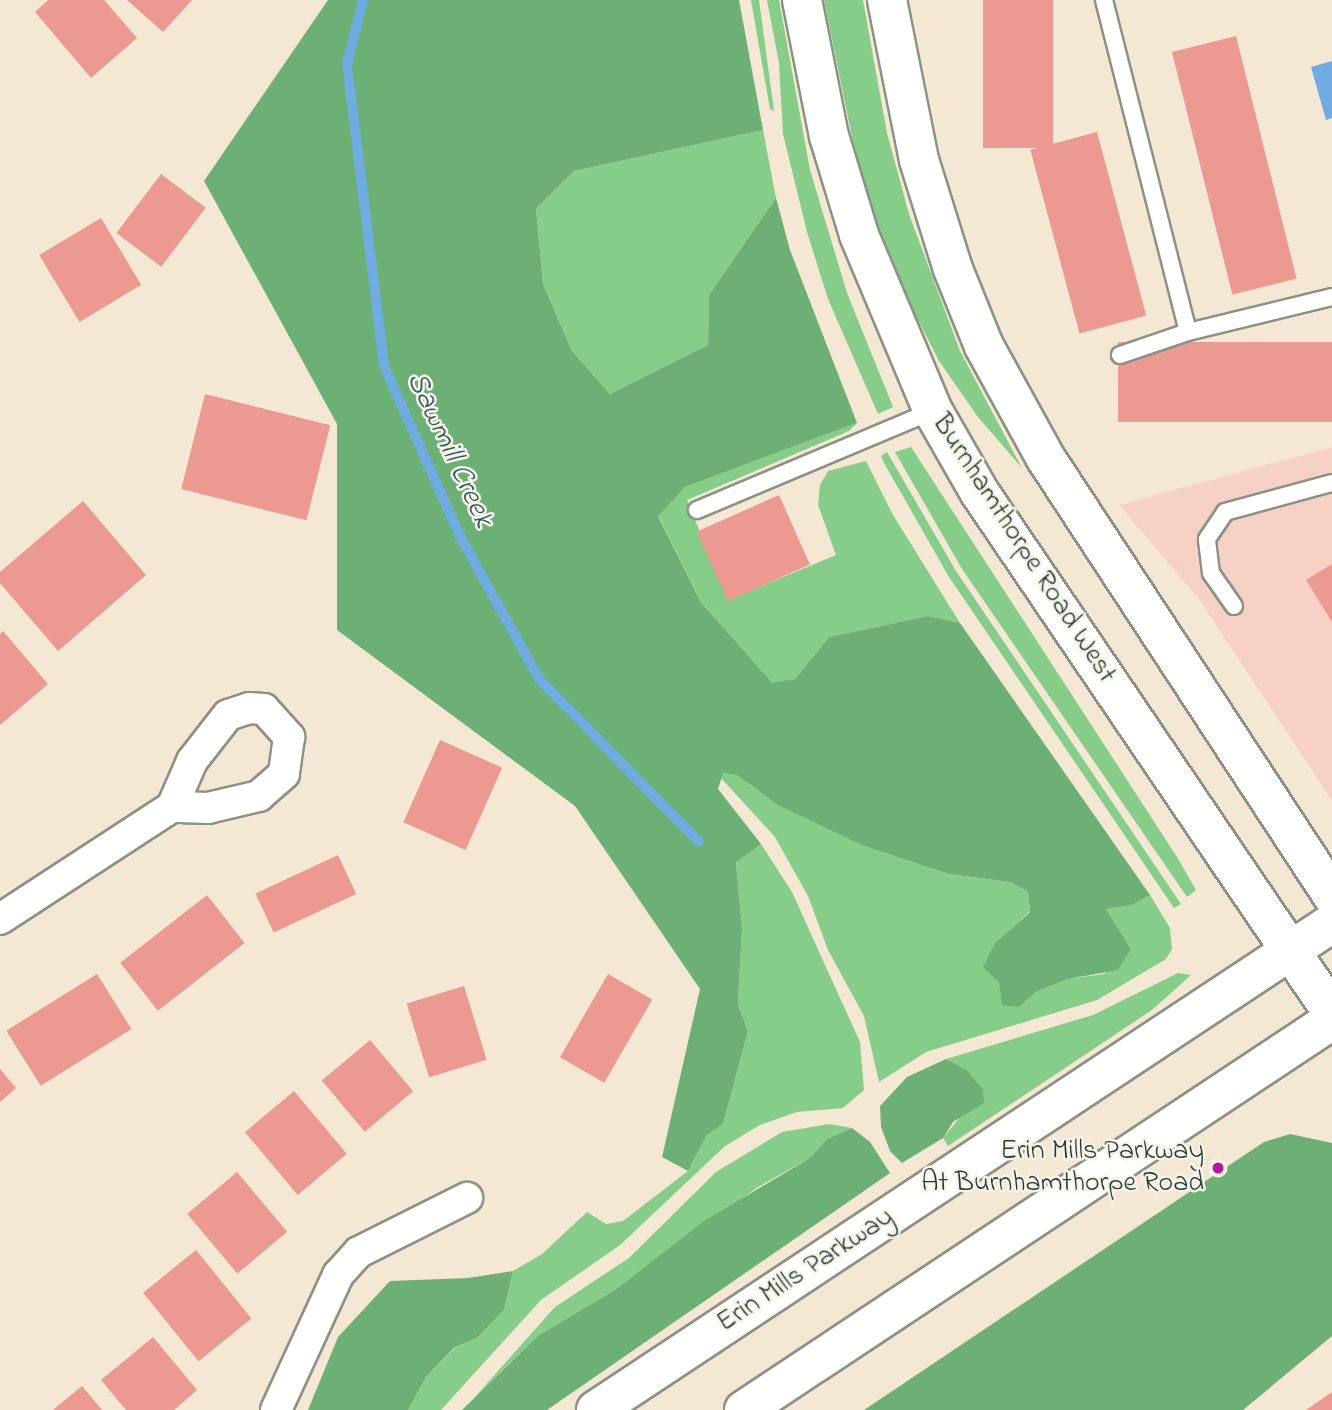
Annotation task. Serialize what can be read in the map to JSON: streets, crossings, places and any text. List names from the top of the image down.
{
  "streets": {
    "main road": ["Burnhamthorpe Road West", "Erin Mills Parkway"]
  },
  "crossings": [
    ["Burnhamthorpe Road West", "Erin Mills Parkway"]
  ],
  "water": ["Sawmill Creek"],
  "places": ["Erin Mills Parkway At Burnhamthorpe Road"]
}
